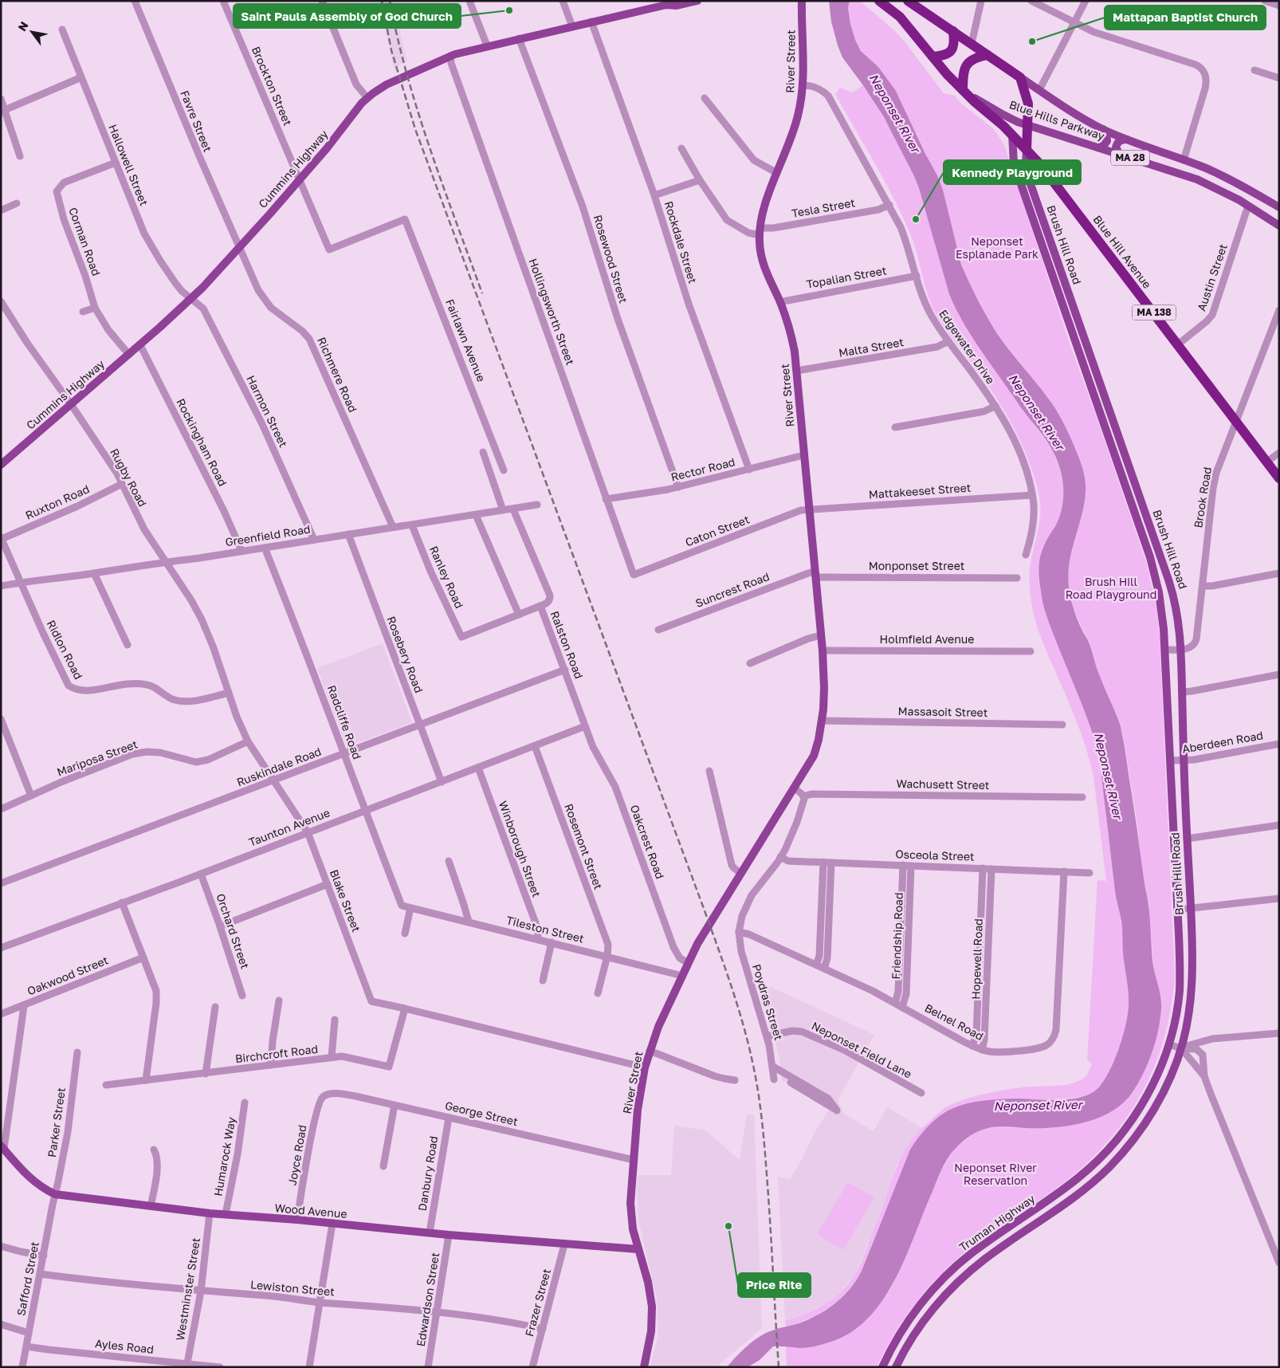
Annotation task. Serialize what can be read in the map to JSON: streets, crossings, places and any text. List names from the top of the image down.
{
  "streets": {
    "highway": [
      "Blue Hills Parkway",
      "MA 28",
      "Brush Hill Road",
      "Blue Hill Avenue",
      "MA 138"
    ],
    "main road": [
      "River Street",
      "Cummins Highway",
      "Wood Avenue",
      "Truman Highway"
    ],
    "street": [
      "Brockton Street",
      "Favre Street",
      "Hallowell Street",
      "Tesla Street",
      "Corman Road",
      "Rockdale Street",
      "Rosewood Street",
      "Topalian Street",
      "Austin Street",
      "Hollingsworth Street",
      "Fairlawn Avenue",
      "Edgewater Drive",
      "Malta Street",
      "Richmere Road",
      "Harmon Street",
      "Rockingham Road",
      "Rector Road",
      "Rugby Road",
      "Mattakeeset Street",
      "Brook Road",
      "Ruxton Road",
      "Caton Street",
      "Greenfield Road",
      "Monponset Street",
      "Ranley Road",
      "Suncrest Road",
      "Holmfield Avenue",
      "Ralston Road",
      "Ridlon Road",
      "Rosebery Road",
      "Massasoit Street",
      "Radcliffe Road",
      "Aberdeen Road",
      "Mariposa Street",
      "Ruskindale Road",
      "Wachusett Street",
      "Taunton Avenue",
      "Oakcrest Road",
      "Rosemont Street",
      "Winborough Street",
      "Osceola Street",
      "Blake Street",
      "Tileston Street",
      "Orchard Street",
      "Friendship Road",
      "Hopewell Road",
      "Oakwood Street",
      "Poydras Street",
      "Belnel Road",
      "Neponset Field Lane",
      "Birchcroft Road",
      "George Street",
      "Parker Street",
      "Joyce Road",
      "Humarock Way",
      "Danbury Road",
      "Safford Street",
      "Lewiston Street",
      "Westminster Street",
      "Edwardson Street",
      "Frazer Street",
      "Ayles Road"
    ]
  },
  "crossings": [
    ["River Street", "Tesla Street"],
    ["River Street", "Topalian Street"],
    ["River Street", "Edgewater Drive"],
    ["River Street", "Malta Street"],
    ["River Street", "Rector Road"],
    ["River Street", "Mattakeeset Street"],
    ["River Street", "Caton Street"],
    ["River Street", "Monponset Street"],
    ["River Street", "Suncrest Road"],
    ["River Street", "Holmfield Avenue"],
    ["River Street", "Massasoit Street"],
    ["River Street", "Oakcrest Road"],
    ["River Street", "Blake Street"],
    ["River Street", "Tileston Street"],
    ["River Street", "George Street"],
    ["River Street", "Wood Avenue"],
    ["Brockton Street", "Cummins Highway"],
    ["Brockton Street", "Fairlawn Avenue"],
    ["Blue Hills Parkway", "MA 28"],
    ["Blue Hills Parkway", "Brush Hill Road"],
    ["Blue Hills Parkway", "Blue Hill Avenue"],
    ["Blue Hills Parkway", "Austin Street"],
    ["Favre Street", "Cummins Highway"],
    ["Favre Street", "Richmere Road"],
    ["Hallowell Street", "Cummins Highway"],
    ["Hallowell Street", "Corman Road"],
    ["Hallowell Street", "Harmon Street"],
    ["Cummins Highway", "Corman Road"],
    ["Cummins Highway", "Rockdale Street"],
    ["Cummins Highway", "Rosewood Street"],
    ["Cummins Highway", "Hollingsworth Street"],
    ["Cummins Highway", "Richmere Road"],
    ["Cummins Highway", "Harmon Street"],
    ["Cummins Highway", "Rockingham Road"],
    ["Cummins Highway", "Rugby Road"],
    ["Tesla Street", "Edgewater Drive"],
    ["Rockdale Street", "Rector Road"],
    ["Brush Hill Road", "Blue Hill Avenue"],
    ["Brush Hill Road", "Brook Road"],
    ["Brush Hill Road", "Aberdeen Road"],
    ["Brush Hill Road", "Truman Highway"],
    ["Blue Hill Avenue", "Austin Street"],
    ["Blue Hill Avenue", "Brook Road"],
    ["Rosewood Street", "Rector Road"],
    ["Topalian Street", "Edgewater Drive"],
    ["Hollingsworth Street", "Rector Road"],
    ["Hollingsworth Street", "Caton Street"],
    ["Edgewater Drive", "Malta Street"],
    ["Edgewater Drive", "Mattakeeset Street"],
    ["Richmere Road", "Greenfield Road"],
    ["Harmon Street", "Greenfield Road"],
    ["Rockingham Road", "Greenfield Road"],
    ["Rugby Road", "Ruxton Road"],
    ["Rugby Road", "Greenfield Road"],
    ["Rugby Road", "Blake Street"],
    ["Mattakeeset Street", "Caton Street"],
    ["Ruxton Road", "Ridlon Road"],
    ["Greenfield Road", "Ranley Road"],
    ["Greenfield Road", "Ralston Road"],
    ["Greenfield Road", "Ridlon Road"],
    ["Greenfield Road", "Rosebery Road"],
    ["Greenfield Road", "Radcliffe Road"],
    ["Greenfield Road", "Blake Street"],
    ["Monponset Street", "Suncrest Road"],
    ["Ralston Road", "Ruskindale Road"],
    ["Ralston Road", "Taunton Avenue"],
    ["Ralston Road", "Oakcrest Road"],
    ["Ridlon Road", "Blake Street"],
    ["Rosebery Road", "Ruskindale Road"],
    ["Rosebery Road", "Taunton Avenue"],
    ["Radcliffe Road", "Ruskindale Road"],
    ["Radcliffe Road", "Taunton Avenue"],
    ["Radcliffe Road", "Tileston Street"],
    ["Mariposa Street", "Blake Street"],
    ["Ruskindale Road", "Blake Street"],
    ["Taunton Avenue", "Oakcrest Road"],
    ["Taunton Avenue", "Rosemont Street"],
    ["Taunton Avenue", "Winborough Street"],
    ["Taunton Avenue", "Blake Street"],
    ["Taunton Avenue", "Orchard Street"],
    ["Rosemont Street", "Tileston Street"],
    ["Winborough Street", "Tileston Street"],
    ["Osceola Street", "Friendship Road"],
    ["Osceola Street", "Hopewell Road"],
    ["Osceola Street", "Belnel Road"],
    ["Blake Street", "Birchcroft Road"],
    ["Friendship Road", "Belnel Road"],
    ["Hopewell Road", "Belnel Road"],
    ["Poydras Street", "Belnel Road"],
    ["Poydras Street", "Neponset Field Lane"],
    ["George Street", "Joyce Road"],
    ["George Street", "Danbury Road"],
    ["Parker Street", "Wood Avenue"],
    ["Parker Street", "Safford Street"],
    ["Joyce Road", "Wood Avenue"],
    ["Humarock Way", "Wood Avenue"],
    ["Danbury Road", "Wood Avenue"],
    ["Wood Avenue", "Safford Street"],
    ["Wood Avenue", "Westminster Street"],
    ["Wood Avenue", "Edwardson Street"],
    ["Wood Avenue", "Frazer Street"],
    ["Safford Street", "Lewiston Street"],
    ["Safford Street", "Ayles Road"],
    ["Lewiston Street", "Westminster Street"],
    ["Lewiston Street", "Edwardson Street"],
    ["Lewiston Street", "Frazer Street"],
    ["Westminster Street", "Ayles Road"]
  ],
  "water": ["Neponset River"],
  "parks": ["Neponset Esplanade Park", "Brush Hill Road Playground", "Neponset River Reservation"],
  "places": [
    "Saint Pauls Assembly of God Church",
    "Mattapan Baptist Church",
    "Kennedy Playground",
    "Price Rite"
  ],
  "north": "top left"
}
